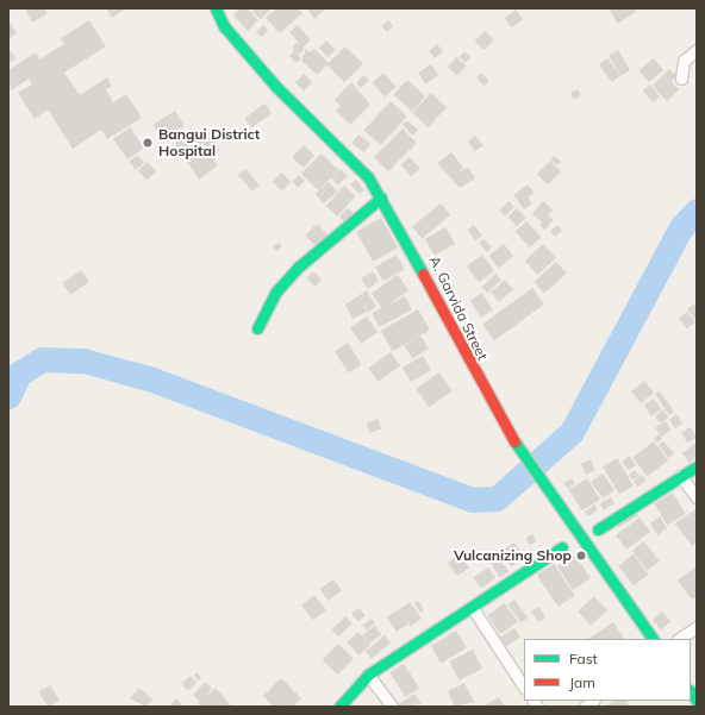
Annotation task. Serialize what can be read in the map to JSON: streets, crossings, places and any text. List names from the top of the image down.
{
  "streets": {
    "main road": ["A. Garvida Street"]
  },
  "places": ["Bangui District Hospital", "Vulcanizing Shop"],
  "legend": ["Fast", "Jam"]
}
